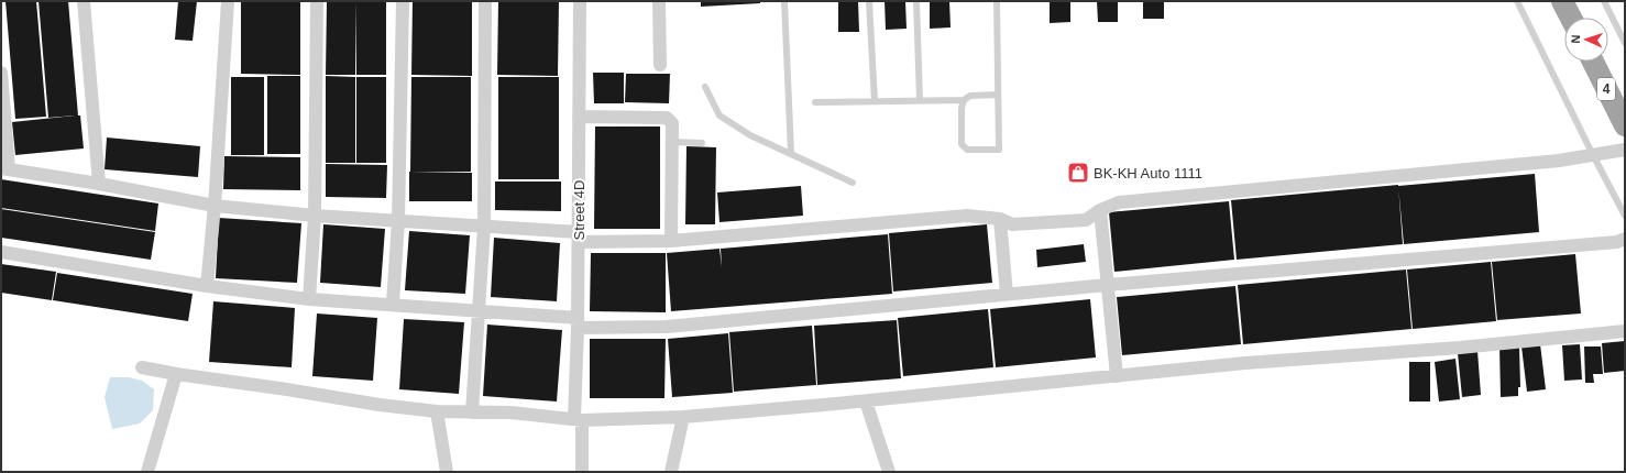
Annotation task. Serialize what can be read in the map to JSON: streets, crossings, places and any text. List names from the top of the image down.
{
  "streets": {
    "highway": ["4"],
    "street": ["Street 4D"]
  },
  "places": {
    "shop": ["BK-KH Auto 1111"]
  },
  "north": "left"
}
